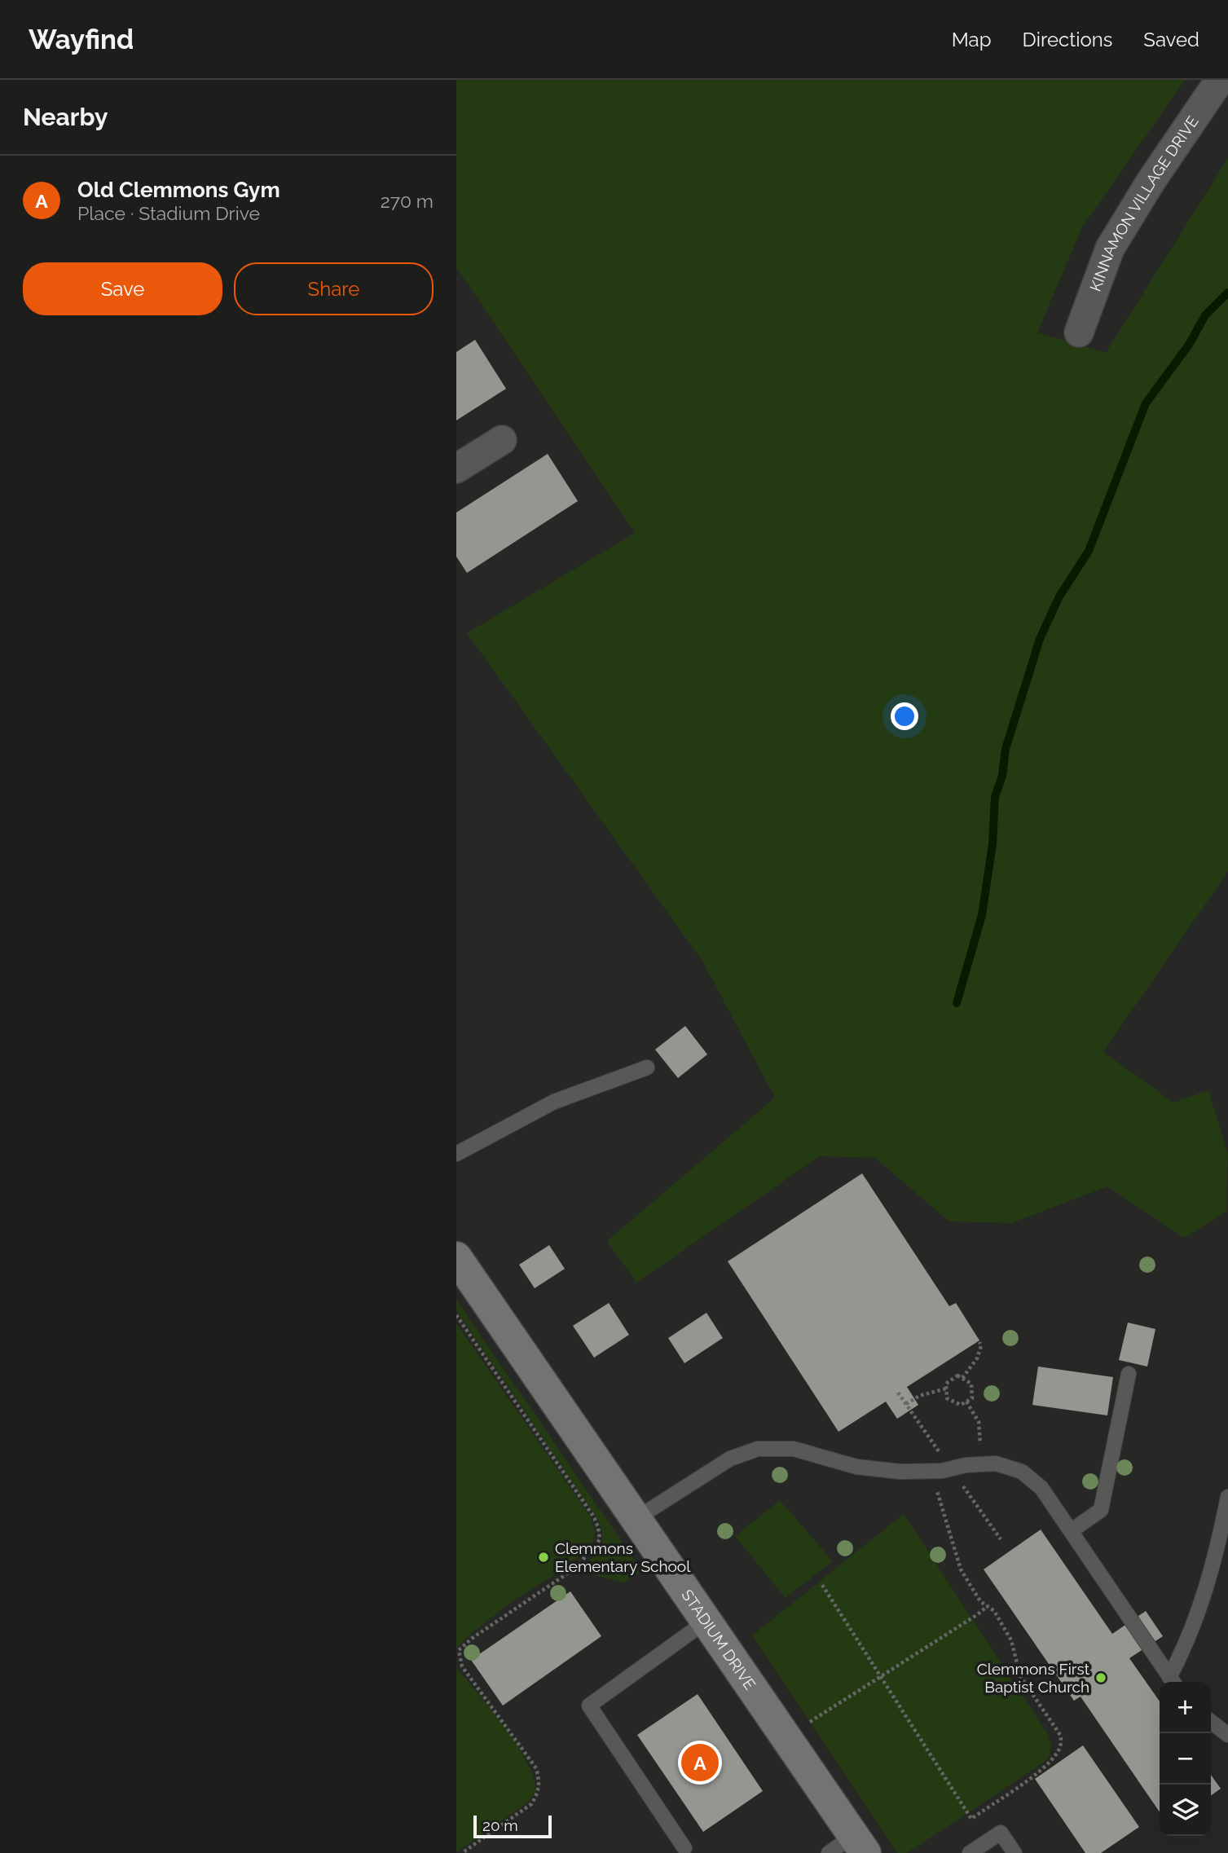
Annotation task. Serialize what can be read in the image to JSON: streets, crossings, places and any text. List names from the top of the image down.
{
  "streets": {
    "street": ["KINNAMON VILLAGE DRIVE", "STADIUM DRIVE"]
  },
  "places": ["Clemmons Elementary School", "Clemmons First Baptist Church"],
  "scale_bar": "20 m",
  "page": {
    "header": "Wayfind",
    "nav": ["Map", "Directions", "Saved"],
    "heading": "Nearby",
    "list": [
      {
        "mark": "A",
        "name": "Old Clemmons Gym",
        "note": "Place · Stadium Drive",
        "value": "270 m"
      }
    ],
    "buttons": ["Save", "Share"],
    "map_buttons": ["+", "−"],
    "pins": "A",
    "scale": "20 m"
  }
}
